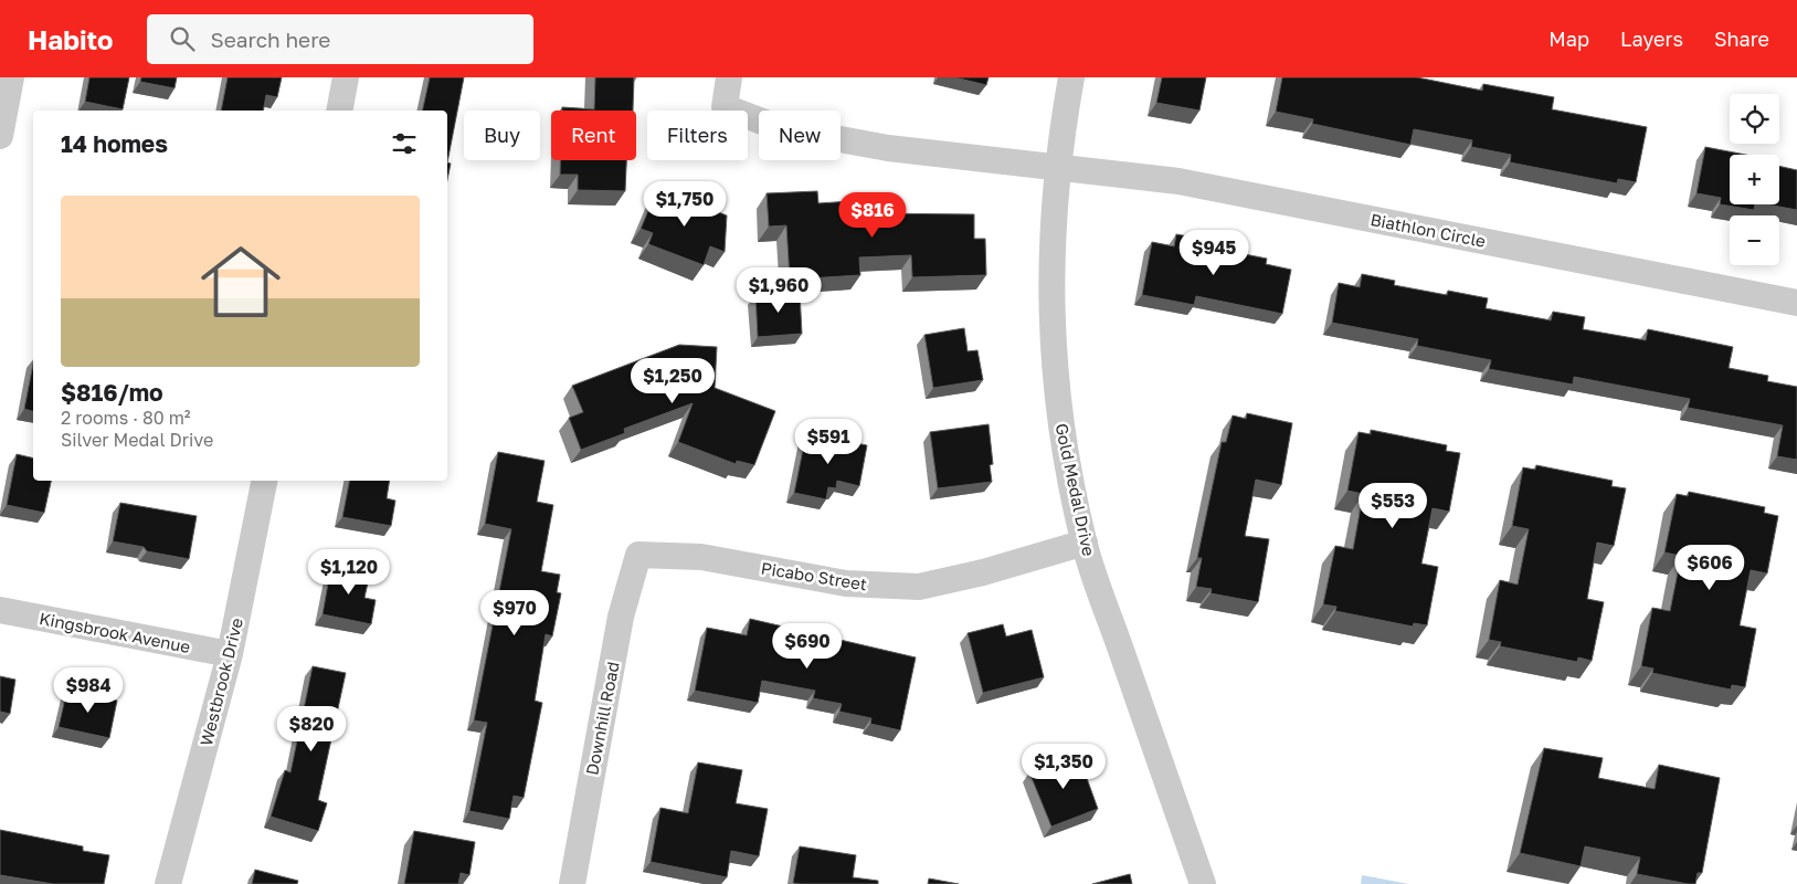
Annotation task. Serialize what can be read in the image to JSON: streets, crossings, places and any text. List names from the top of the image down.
{
  "streets": {
    "street": [
      "Biathlon Circle",
      "Gold Medal Drive",
      "Picabo Street",
      "Kingsbrook Avenue",
      "Westbrook Drive",
      "Downhill Road"
    ]
  },
  "crossings": [
    ["Biathlon Circle", "Gold Medal Drive"],
    ["Gold Medal Drive", "Picabo Street"],
    ["Picabo Street", "Downhill Road"],
    ["Kingsbrook Avenue", "Westbrook Drive"]
  ],
  "page": {
    "header": "Habito",
    "search": "Search here",
    "nav": ["Map", "Layers", "Share"],
    "map_buttons": ["+", "−"],
    "chip": [
      "Buy",
      "Rent",
      "Filters",
      "New"
    ],
    "heading": "14 homes",
    "list": [
      {
        "name": "$816/mo",
        "note": "2 rooms · 80 m² · Silver Medal Drive"
      }
    ],
    "price": [
      "$1,750",
      "$816",
      "$945",
      "$1,960",
      "$1,250",
      "$591",
      "$553",
      "$606",
      "$1,120",
      "$970",
      "$690",
      "$984",
      "$820",
      "$1,350"
    ]
  }
}
